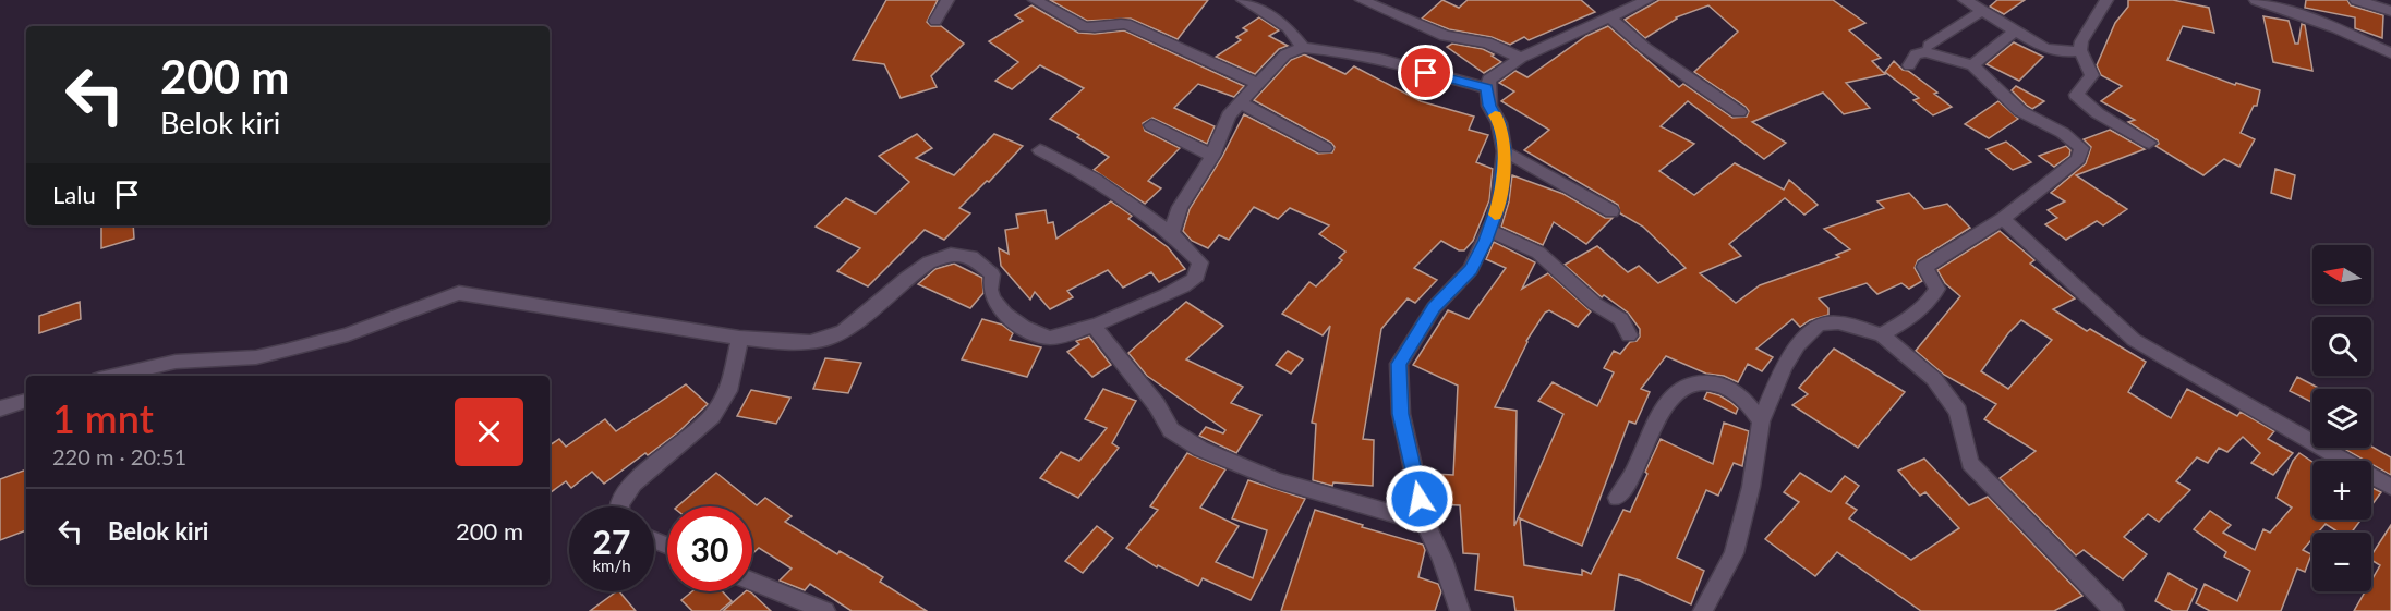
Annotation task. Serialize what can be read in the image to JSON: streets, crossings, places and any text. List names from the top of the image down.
{
  "north": "left",
  "page": {
    "turn": ["200 m", "Belok kiri"],
    "then": "Lalu",
    "map_buttons": ["+", "−"],
    "heading": ["1 mnt", "220 m · 20:51"],
    "list": [
      {
        "name": "Belok kiri",
        "value": "200 m"
      }
    ],
    "speed": "27 km/h",
    "limit": "30"
  }
}
